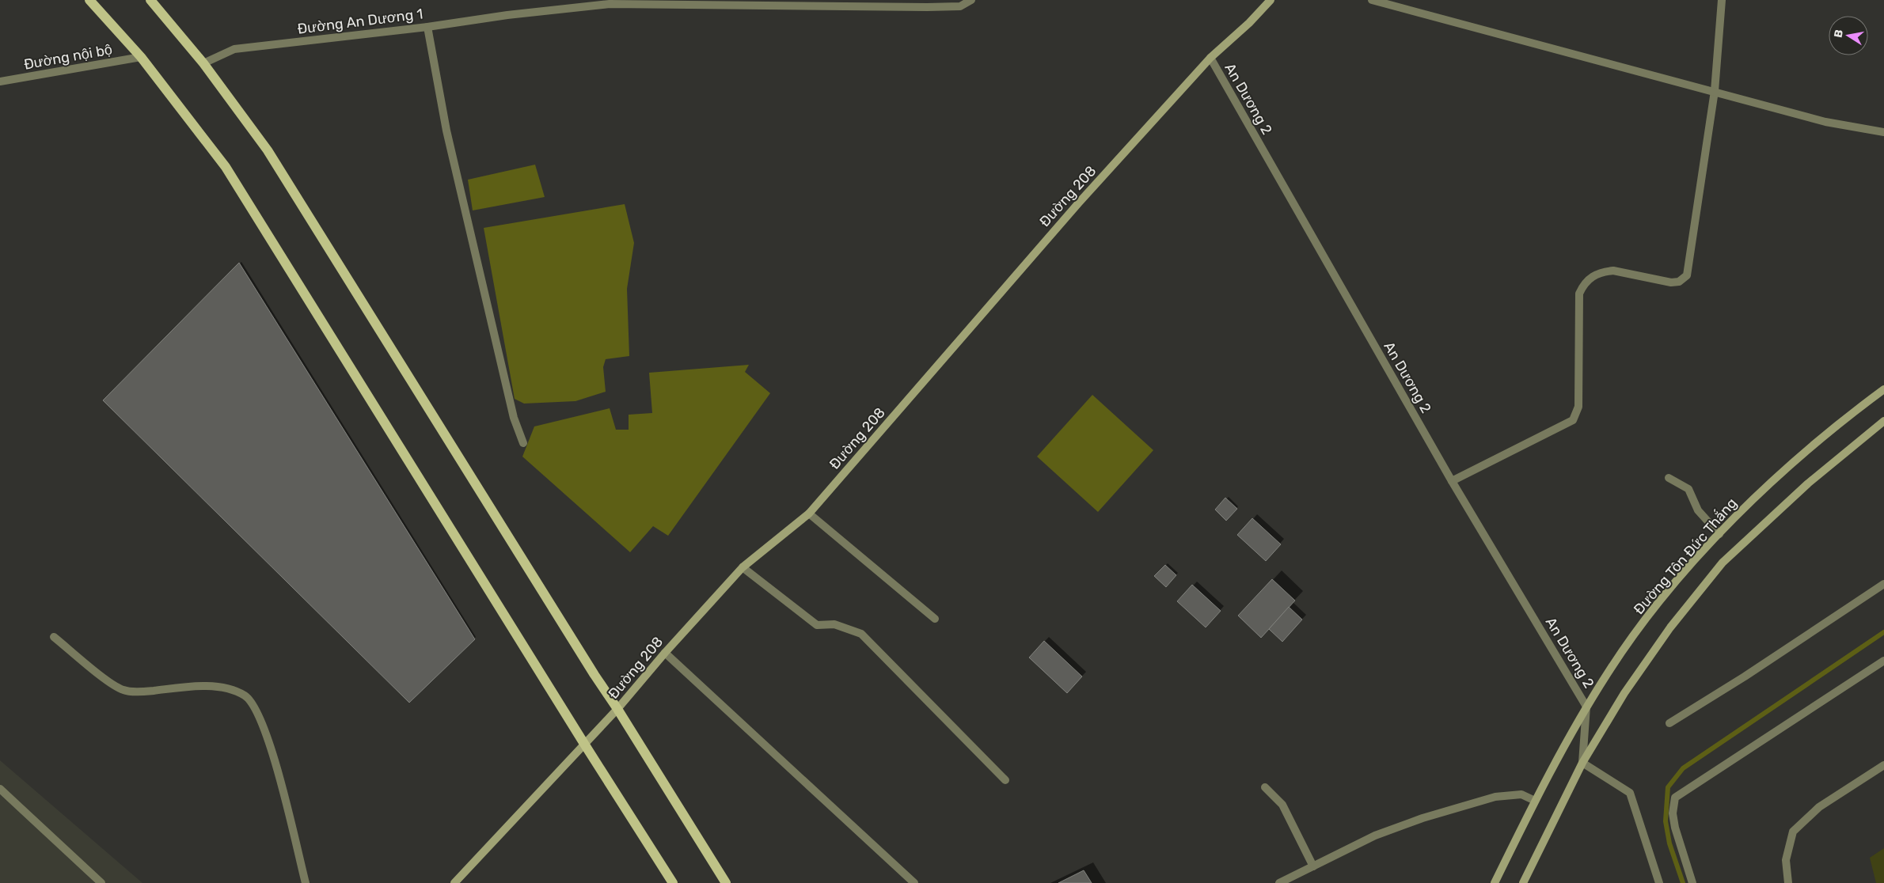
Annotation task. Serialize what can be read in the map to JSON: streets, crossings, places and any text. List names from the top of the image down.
{
  "streets": {
    "main road": ["Đường 208", "Đường Tôn Đức Thắng"],
    "street": ["Đường An Dương 1", "Đường nội bộ", "An Dương 2"]
  },
  "crossings": [
    ["An Dương 2", "Đường 208"],
    ["An Dương 2", "Đường Tôn Đức Thắng"]
  ],
  "north": "left"
}
